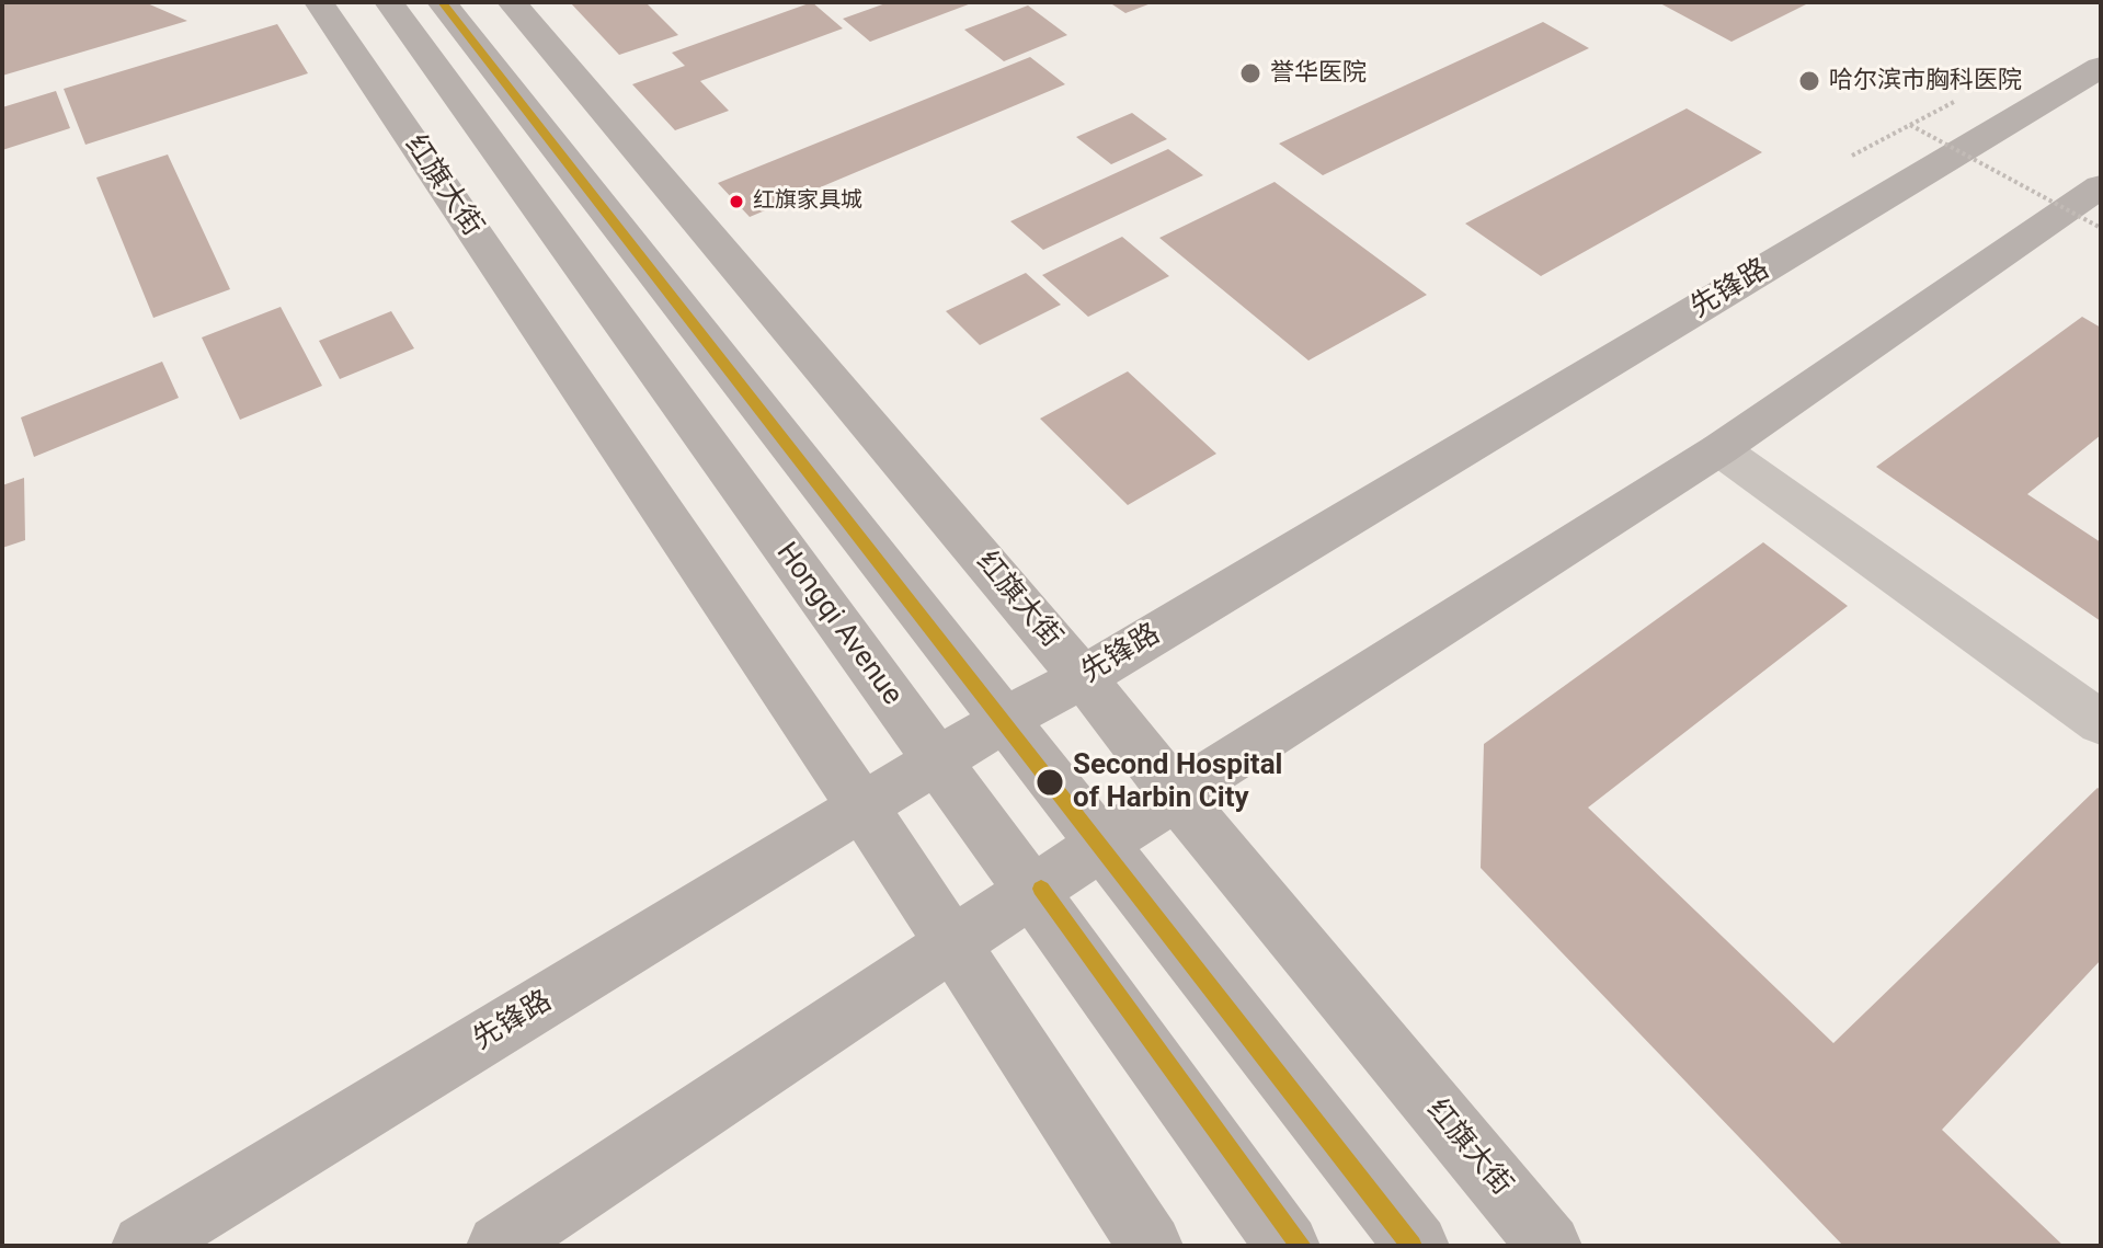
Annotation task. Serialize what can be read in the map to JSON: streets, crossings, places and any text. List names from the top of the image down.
{
  "streets": {
    "main road": ["红旗大街", "先锋路", "Hongqi Avenue"]
  },
  "crossings": [
    ["红旗大街", "先锋路"],
    ["先锋路", "Hongqi Avenue"]
  ],
  "places": [
    "誉华医院",
    "哈尔滨市胸科医院",
    "红旗家具城",
    "Second Hospital of Harbin City"
  ]
}
